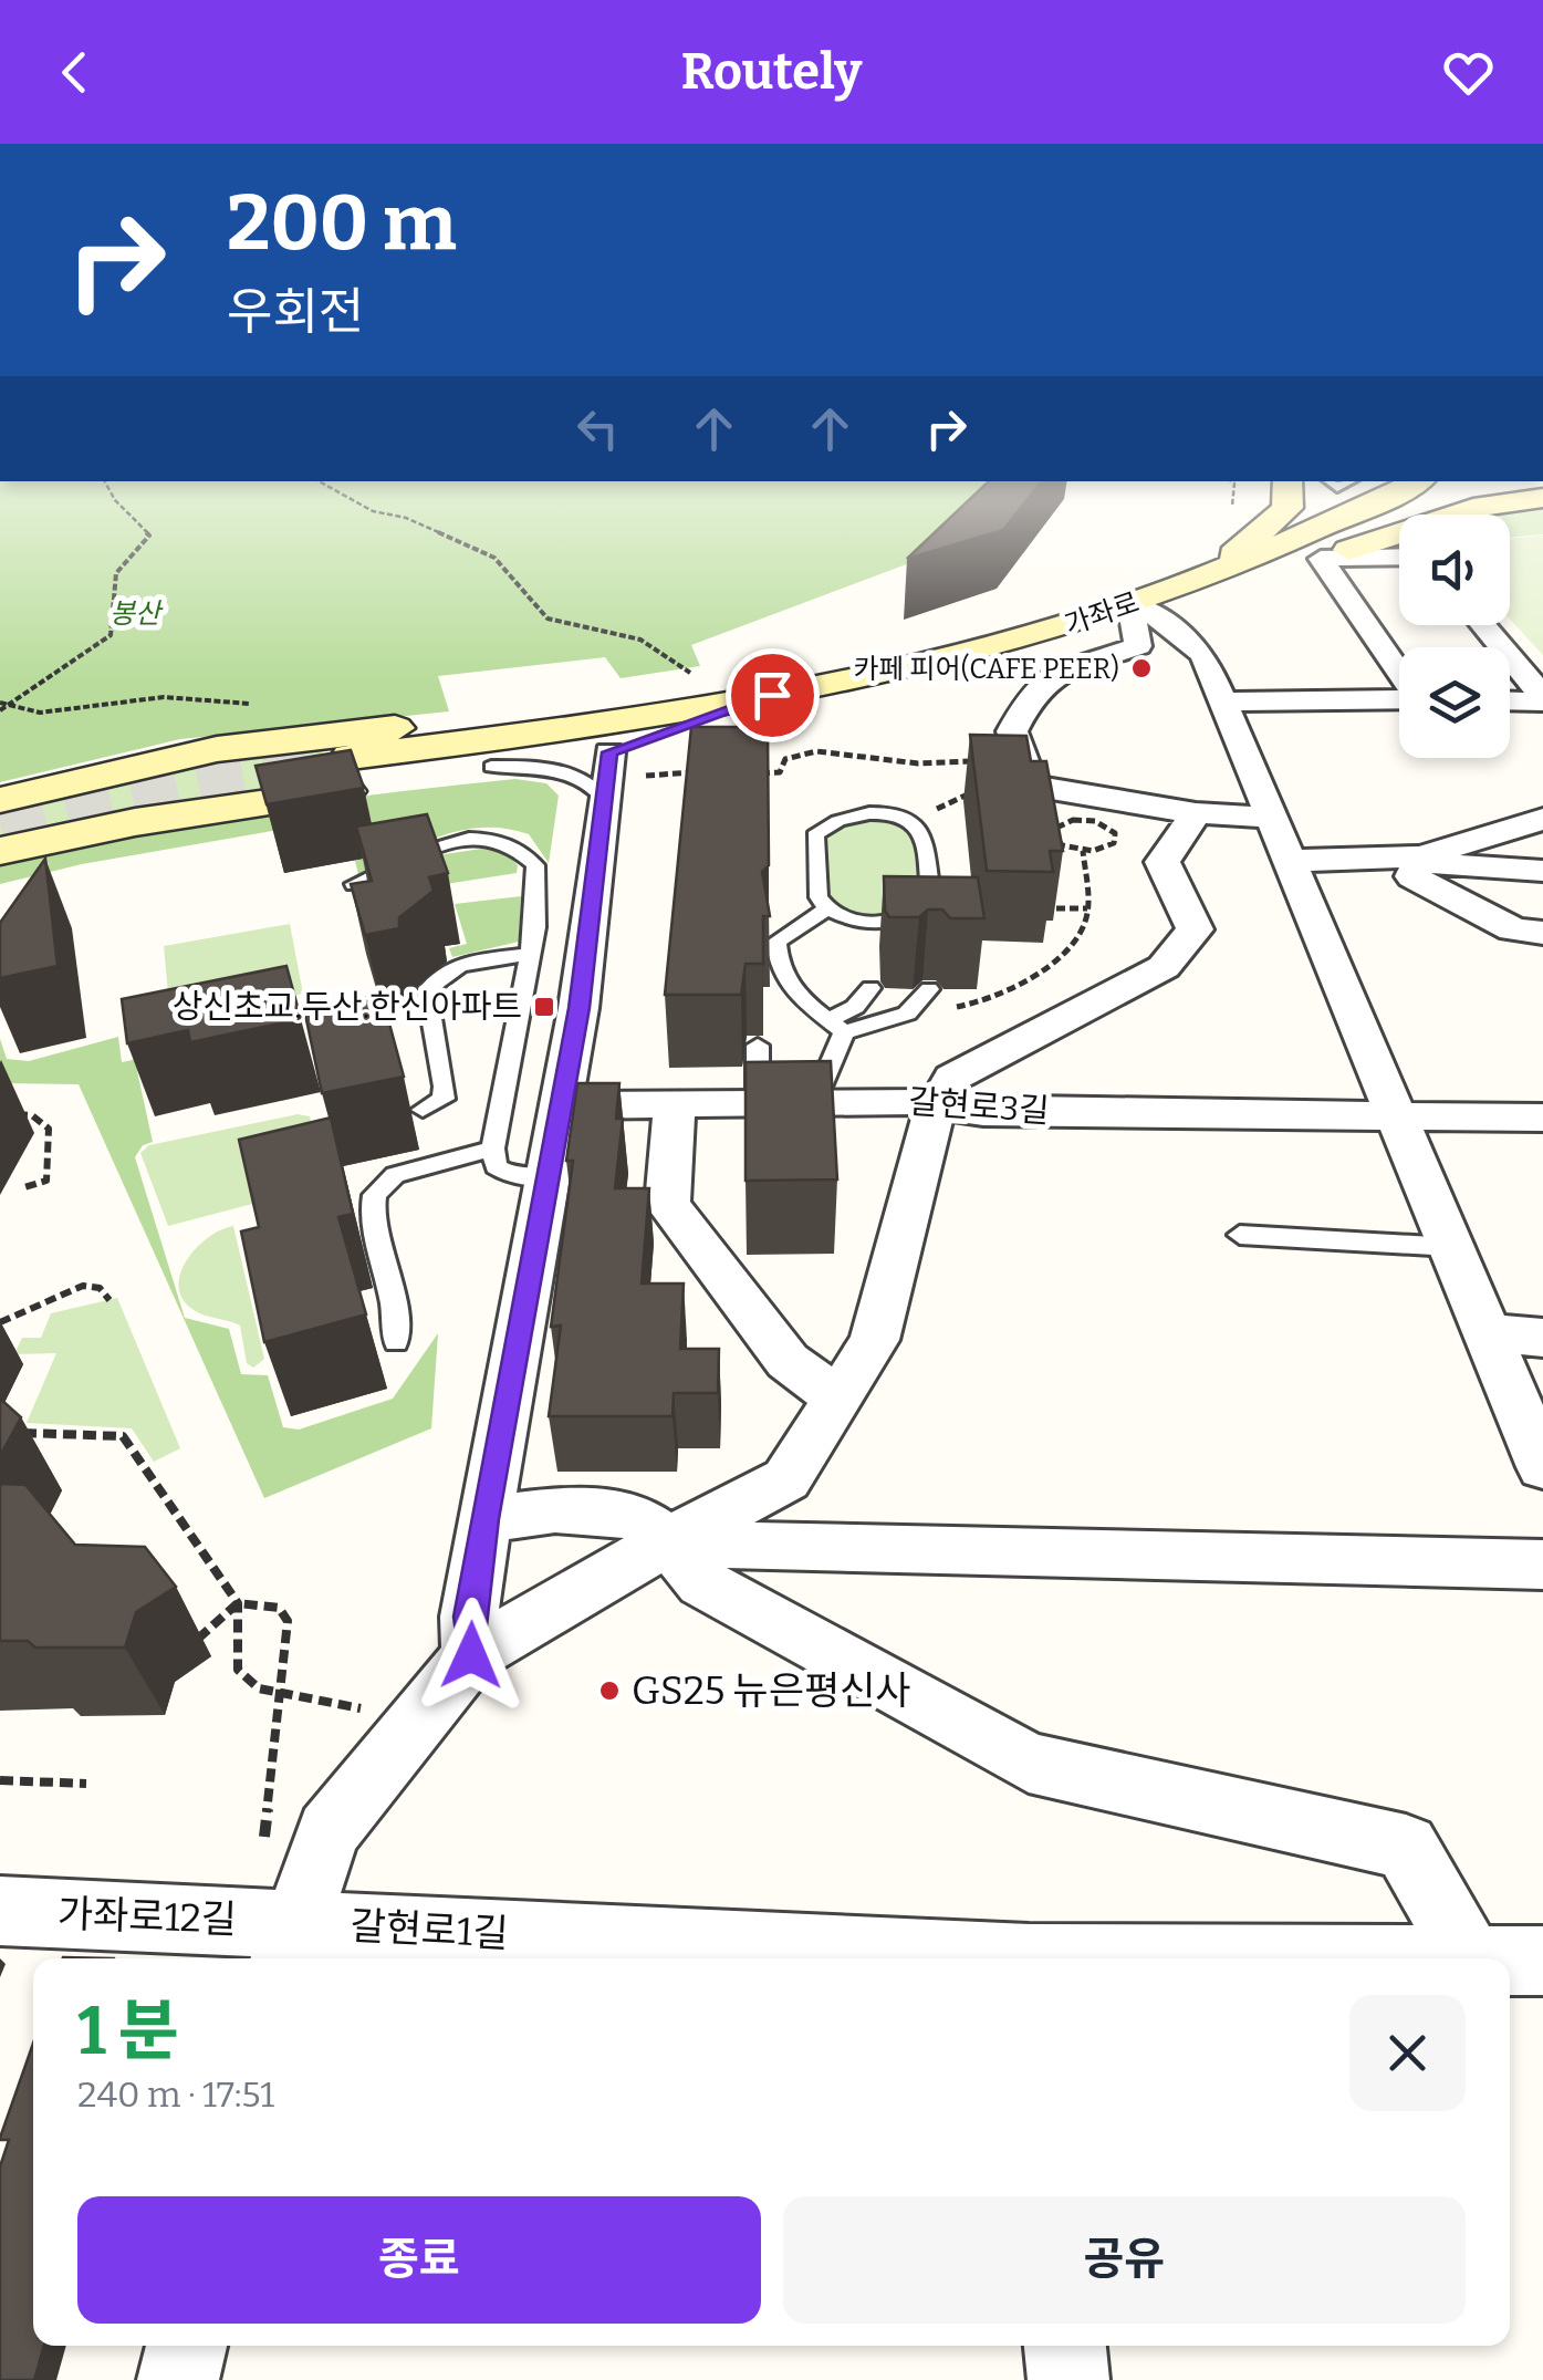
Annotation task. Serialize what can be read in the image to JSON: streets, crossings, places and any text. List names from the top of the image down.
{
  "streets": {
    "main road": ["가좌로"],
    "street": ["갈현로3길", "가좌로12길", "갈현로1길"]
  },
  "crossings": [
    ["가좌로12길", "갈현로1길"]
  ],
  "parks": ["봉산"],
  "places": {
    "other": ["카페 피어(CAFE PEER)", "GS25 뉴은평신사"],
    "transit": ["상신초교.두산.한신아파트"]
  },
  "page": {
    "header": "Routely",
    "turn": ["200 m", "우회전"],
    "heading": ["1 분", "240 m · 17:51"],
    "buttons": ["종료", "공유"]
  }
}
